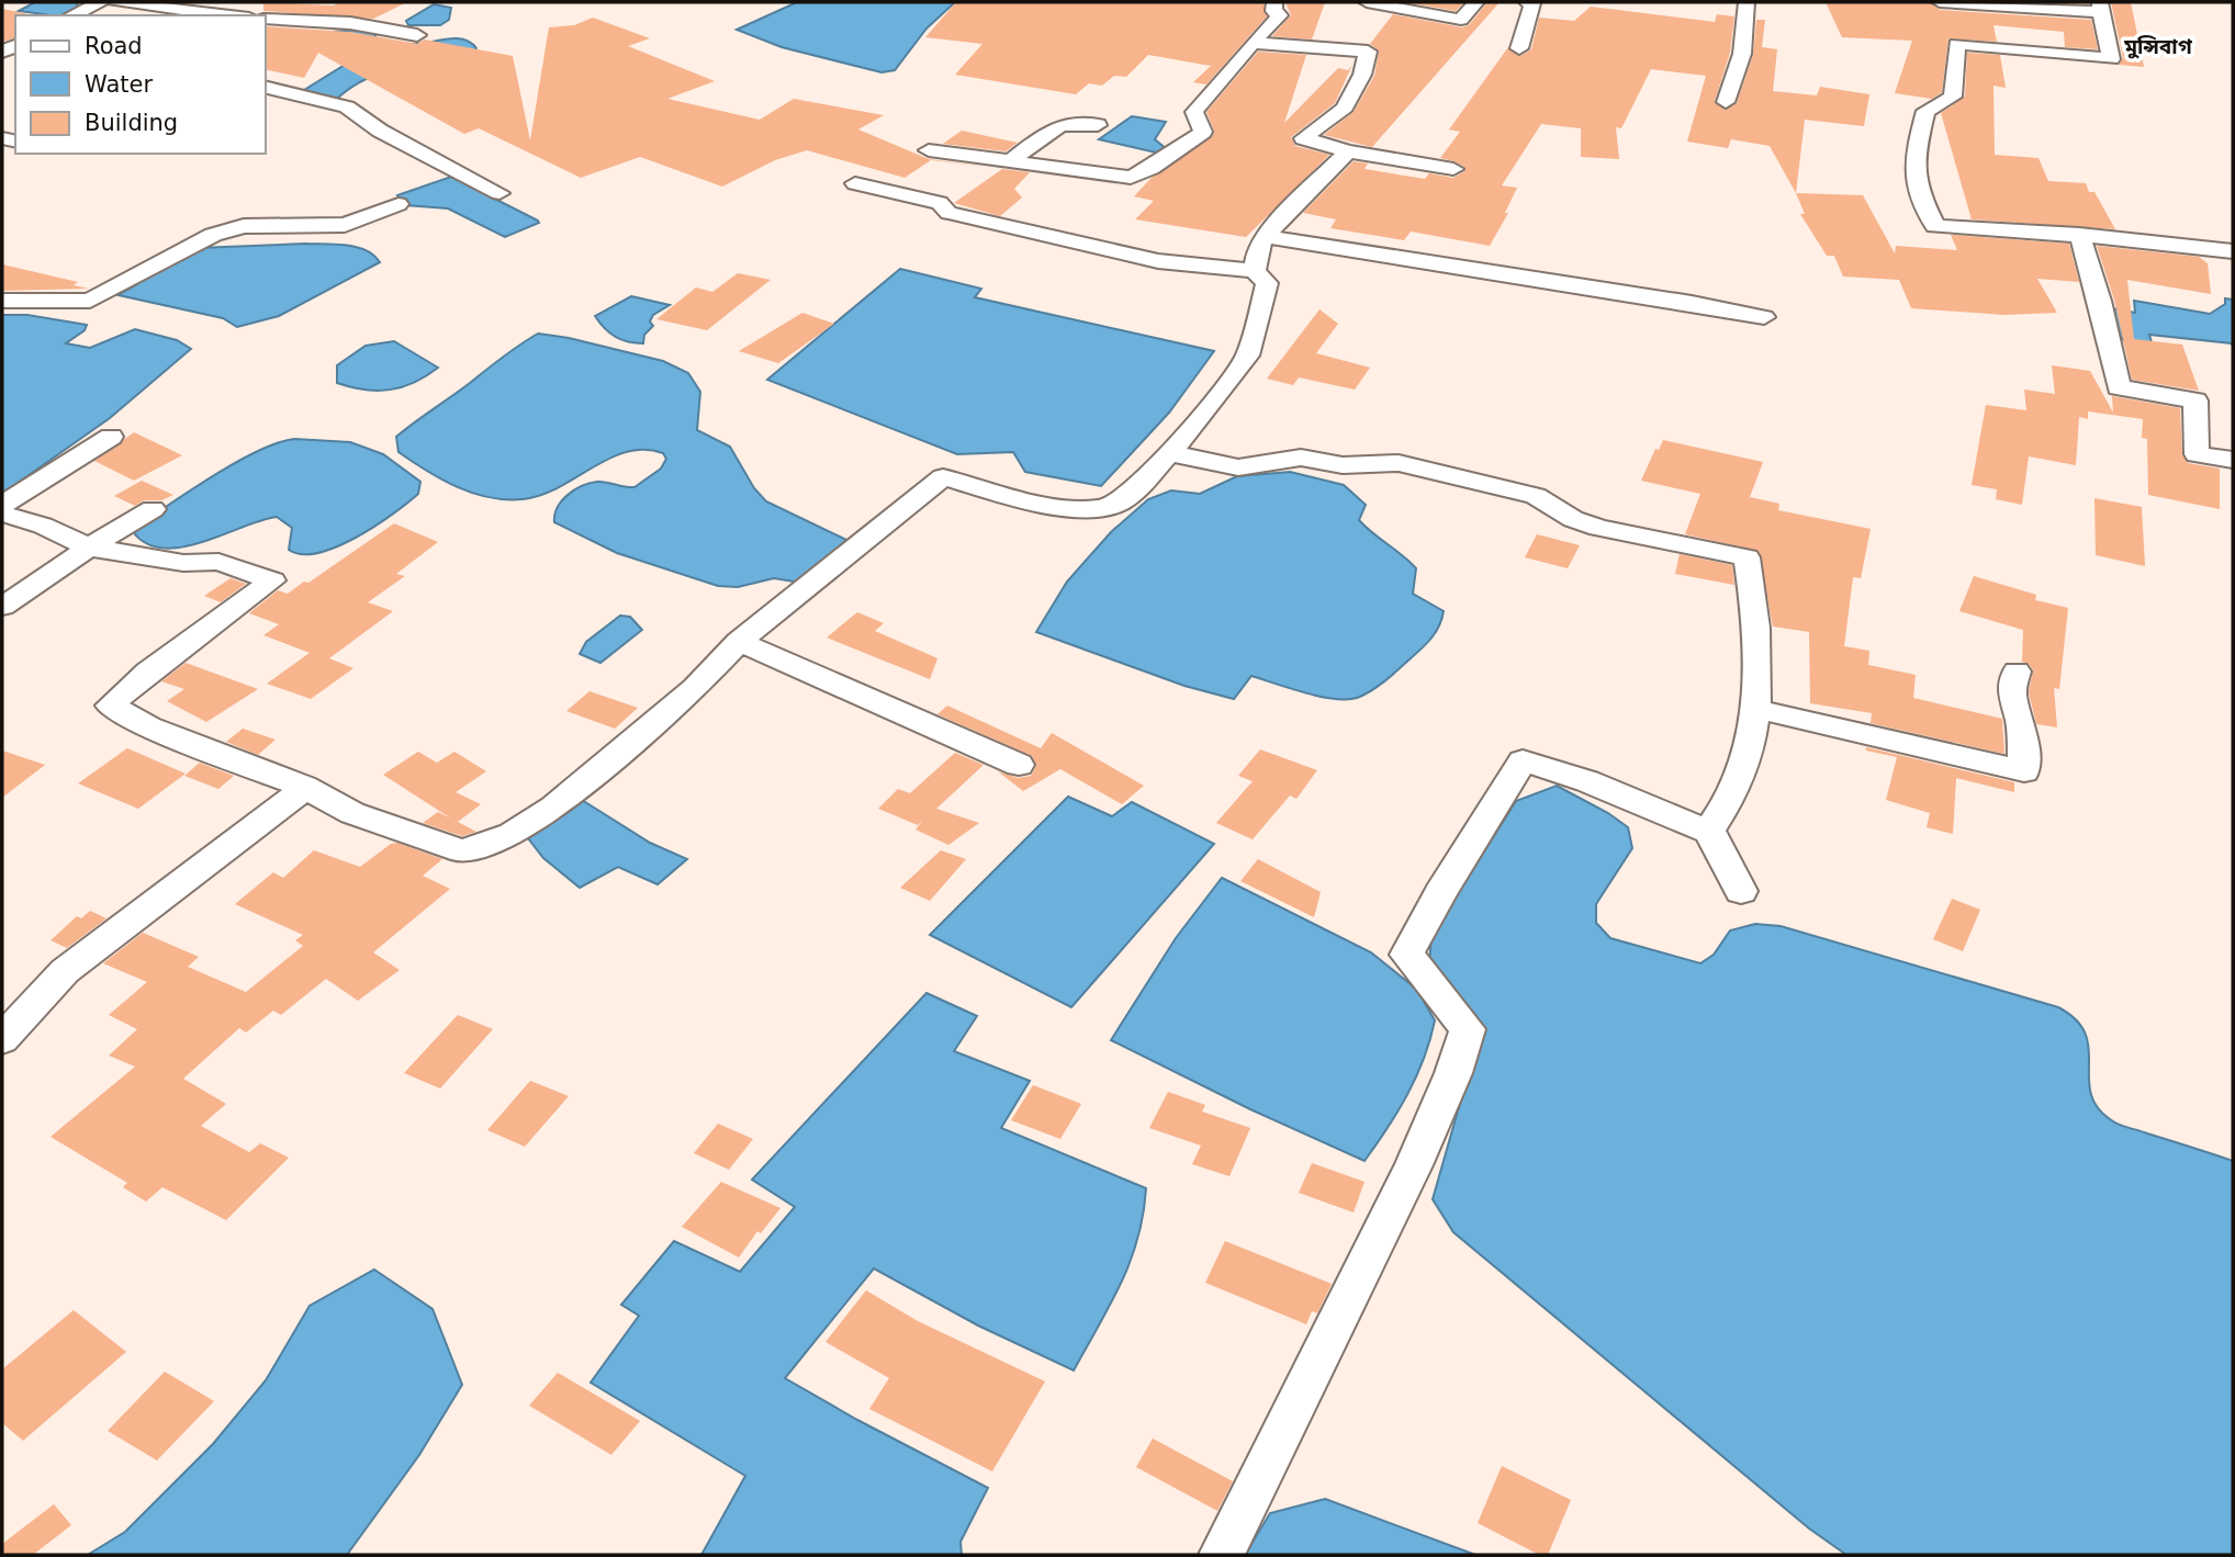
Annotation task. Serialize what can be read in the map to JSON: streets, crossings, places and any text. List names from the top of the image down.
{
  "districts": ["মুন্সিবাগ"],
  "legend": ["Road", "Water", "Building"]
}
